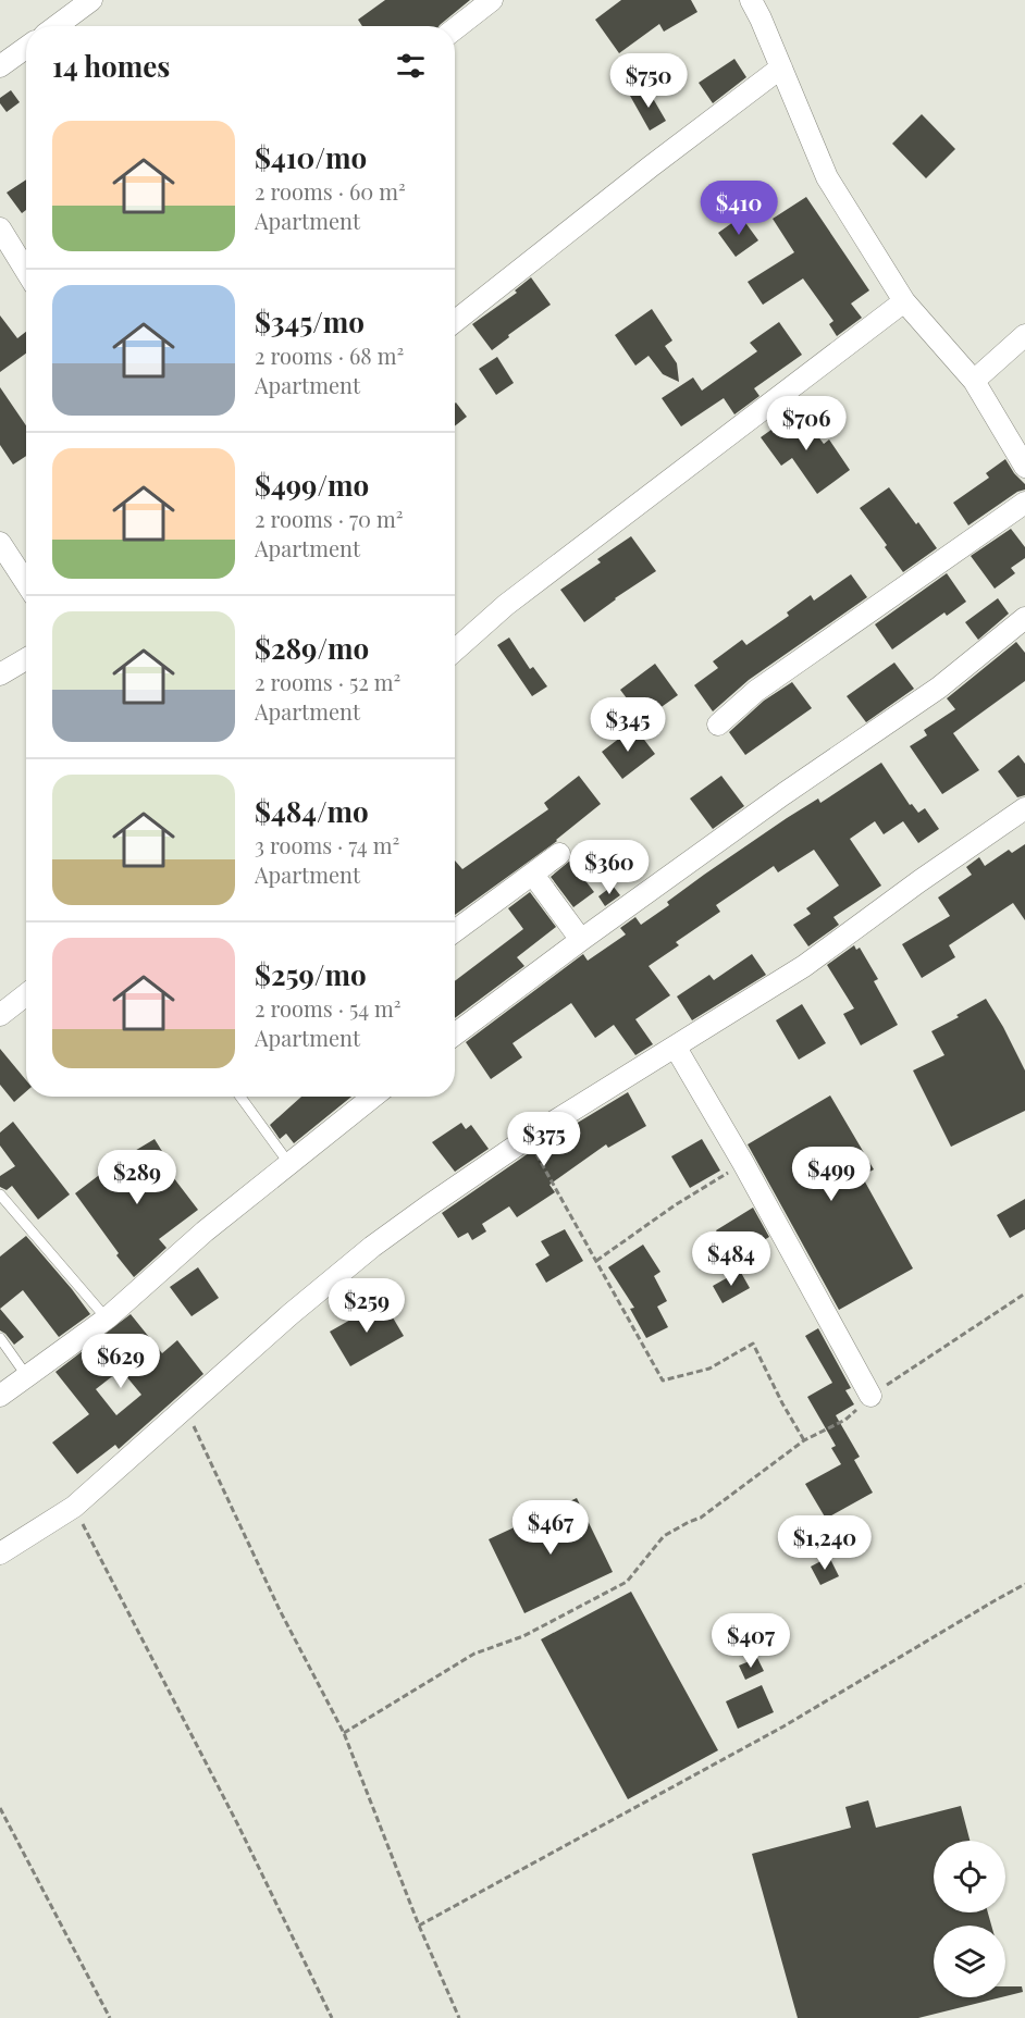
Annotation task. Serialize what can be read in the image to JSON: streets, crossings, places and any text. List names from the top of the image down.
{
  "page": {
    "heading": "14 homes",
    "price": [
      "$750",
      "$410",
      "$706",
      "$345",
      "$360",
      "$375",
      "$499",
      "$289",
      "$484",
      "$259",
      "$629",
      "$467",
      "$1,240",
      "$407"
    ],
    "list": [
      {
        "name": "$410/mo",
        "note": "2 rooms · 60 m² · Apartment"
      },
      {
        "name": "$345/mo",
        "note": "2 rooms · 68 m² · Apartment"
      },
      {
        "name": "$499/mo",
        "note": "2 rooms · 70 m² · Apartment"
      },
      {
        "name": "$289/mo",
        "note": "2 rooms · 52 m² · Apartment"
      },
      {
        "name": "$484/mo",
        "note": "3 rooms · 74 m² · Apartment"
      },
      {
        "name": "$259/mo",
        "note": "2 rooms · 54 m² · Apartment"
      }
    ]
  }
}
